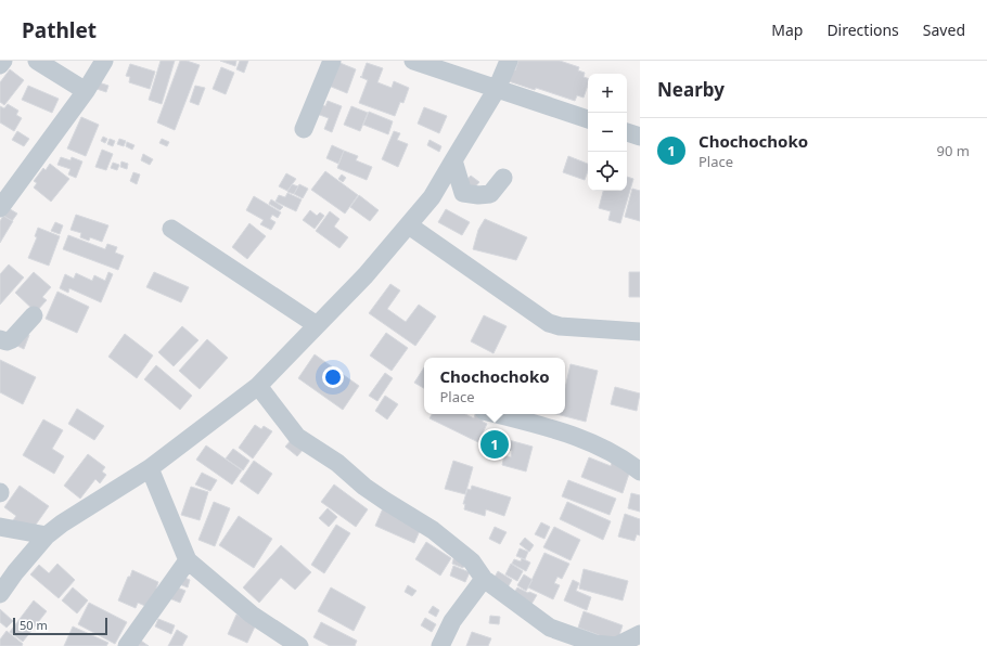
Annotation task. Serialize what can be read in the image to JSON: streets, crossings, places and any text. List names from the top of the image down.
{
  "scale_bar": "50 m",
  "page": {
    "header": "Pathlet",
    "nav": ["Map", "Directions", "Saved"],
    "heading": "Nearby",
    "map_buttons": ["+", "−"],
    "list": [
      {
        "mark": "1",
        "name": "Chochochoko",
        "note": "Place",
        "value": "90 m"
      }
    ],
    "popup": ["Chochochoko", "Place"],
    "pins": "1",
    "scale": "50 m"
  }
}
